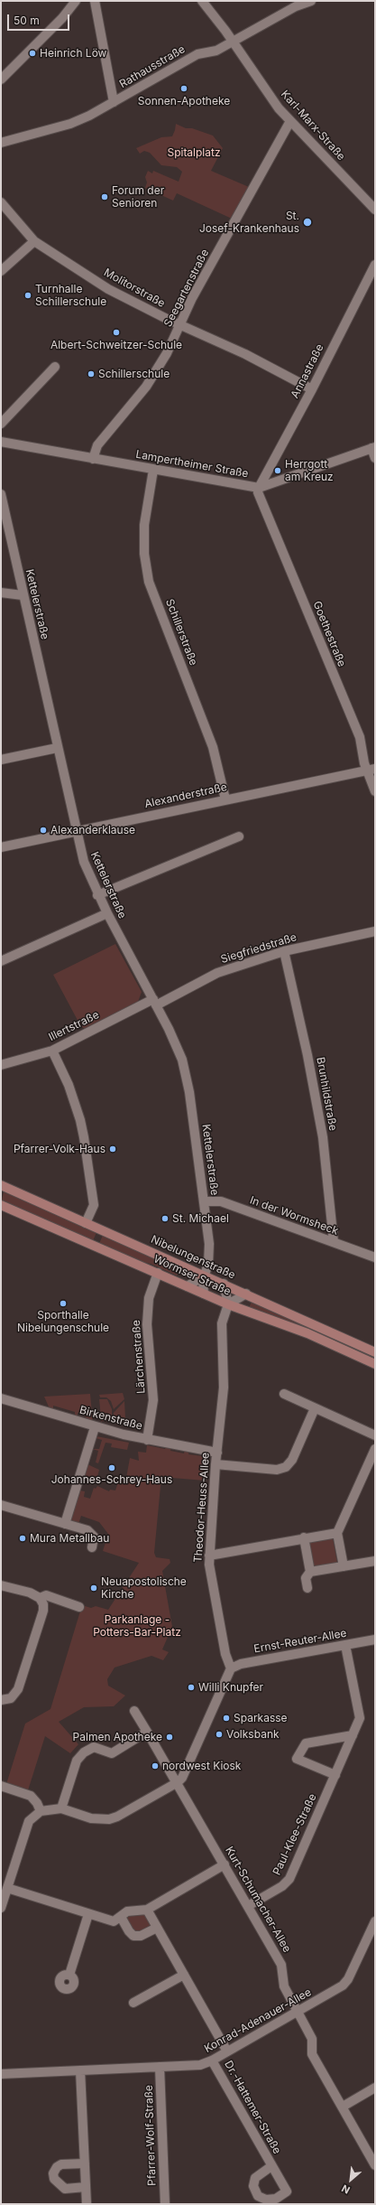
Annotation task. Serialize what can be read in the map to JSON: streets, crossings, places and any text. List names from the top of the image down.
{
  "streets": {
    "street": [
      "Rathausstraße",
      "Karl-Marx-Straße",
      "Molitorstraße",
      "Seegartenstraße",
      "Annastraße",
      "Lampertheimer Straße",
      "Kettelerstraße",
      "Schillerstraße",
      "Goethestraße",
      "Alexanderstraße",
      "Siegfriedstraße",
      "Illertstraße",
      "Brunhildstraße",
      "In der Wormsheck",
      "Nibelungenstraße",
      "Wormser Straße",
      "Lärchenstraße",
      "Birkenstraße",
      "Theodor-Heuss-Allee",
      "Ernst-Reuter-Allee",
      "Paul-Klee-Straße",
      "Kurt-Schumacher-Allee",
      "Konrad-Adenauer-Allee",
      "Dr.-Hattemer-Straße",
      "Pfarrer-Wolf-Straße"
    ]
  },
  "crossings": [
    ["Rathausstraße", "Karl-Marx-Straße"],
    ["Karl-Marx-Straße", "Seegartenstraße"],
    ["Molitorstraße", "Seegartenstraße"],
    ["Molitorstraße", "Annastraße"],
    ["Seegartenstraße", "Lampertheimer Straße"],
    ["Annastraße", "Lampertheimer Straße"],
    ["Annastraße", "Goethestraße"],
    ["Lampertheimer Straße", "Schillerstraße"],
    ["Lampertheimer Straße", "Goethestraße"],
    ["Kettelerstraße", "Alexanderstraße"],
    ["Kettelerstraße", "Siegfriedstraße"],
    ["Kettelerstraße", "Illertstraße"],
    ["Kettelerstraße", "In der Wormsheck"],
    ["Kettelerstraße", "Nibelungenstraße"],
    ["Kettelerstraße", "Wormser Straße"],
    ["Schillerstraße", "Alexanderstraße"],
    ["Goethestraße", "Alexanderstraße"],
    ["Siegfriedstraße", "Illertstraße"],
    ["Siegfriedstraße", "Brunhildstraße"],
    ["Brunhildstraße", "In der Wormsheck"],
    ["Wormser Straße", "Lärchenstraße"],
    ["Wormser Straße", "Theodor-Heuss-Allee"],
    ["Lärchenstraße", "Birkenstraße"],
    ["Birkenstraße", "Theodor-Heuss-Allee"],
    ["Theodor-Heuss-Allee", "Ernst-Reuter-Allee"],
    ["Ernst-Reuter-Allee", "Paul-Klee-Straße"],
    ["Paul-Klee-Straße", "Kurt-Schumacher-Allee"],
    ["Kurt-Schumacher-Allee", "Konrad-Adenauer-Allee"],
    ["Konrad-Adenauer-Allee", "Dr.-Hattemer-Straße"],
    ["Konrad-Adenauer-Allee", "Pfarrer-Wolf-Straße"]
  ],
  "parks": ["Spitalplatz", "Parkanlage - Potters-Bar-Platz"],
  "places": [
    "Heinrich Löw",
    "Sonnen-Apotheke",
    "Forum der Senioren",
    "St. Josef-Krankenhaus",
    "Turnhalle Schillerschule",
    "Albert-Schweitzer-Schule",
    "Schillerschule",
    "Herrgott am Kreuz",
    "Alexanderklause",
    "Pfarrer-Volk-Haus",
    "St. Michael",
    "Sporthalle Nibelungenschule",
    "Johannes-Schrey-Haus",
    "Mura Metallbau",
    "Neuapostolische Kirche",
    "Willi Knupfer",
    "Sparkasse",
    "Volksbank",
    "Palmen Apotheke",
    "nordwest Kiosk"
  ],
  "scale_bar": "50 m",
  "north": "bottom left"
}
